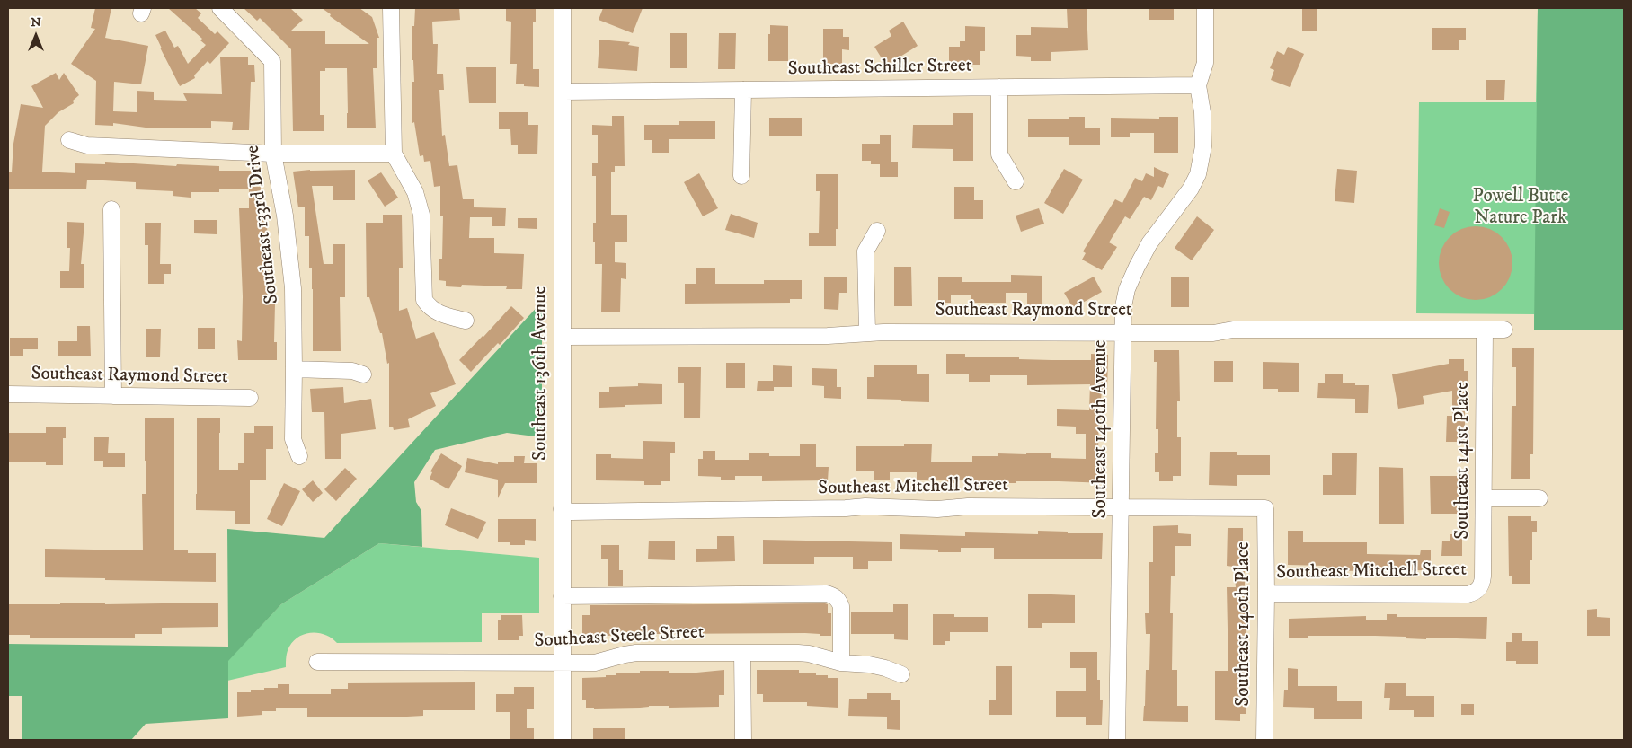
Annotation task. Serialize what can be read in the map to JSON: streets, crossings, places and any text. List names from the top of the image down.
{
  "streets": {
    "street": [
      "Southeast Schiller Street",
      "Southeast 133rd Drive",
      "Southeast Raymond Street",
      "Southeast 136th Avenue",
      "Southeast 140th Avenue",
      "Southeast 141st Place",
      "Southeast Mitchell Street",
      "Southeast 140th Place",
      "Southeast Steele Street"
    ]
  },
  "crossings": [
    ["Southeast Schiller Street", "Southeast 136th Avenue"],
    ["Southeast Schiller Street", "Southeast 140th Avenue"],
    ["Southeast Raymond Street", "Southeast 136th Avenue"],
    ["Southeast Raymond Street", "Southeast 140th Avenue"],
    ["Southeast Raymond Street", "Southeast 141st Place"],
    ["Southeast 136th Avenue", "Southeast Mitchell Street"],
    ["Southeast 136th Avenue", "Southeast Steele Street"],
    ["Southeast 140th Avenue", "Southeast Mitchell Street"],
    ["Southeast 141st Place", "Southeast Mitchell Street"],
    ["Southeast Mitchell Street", "Southeast 140th Place"]
  ],
  "parks": ["Powell Butte Nature Park"],
  "north": "top"
}
